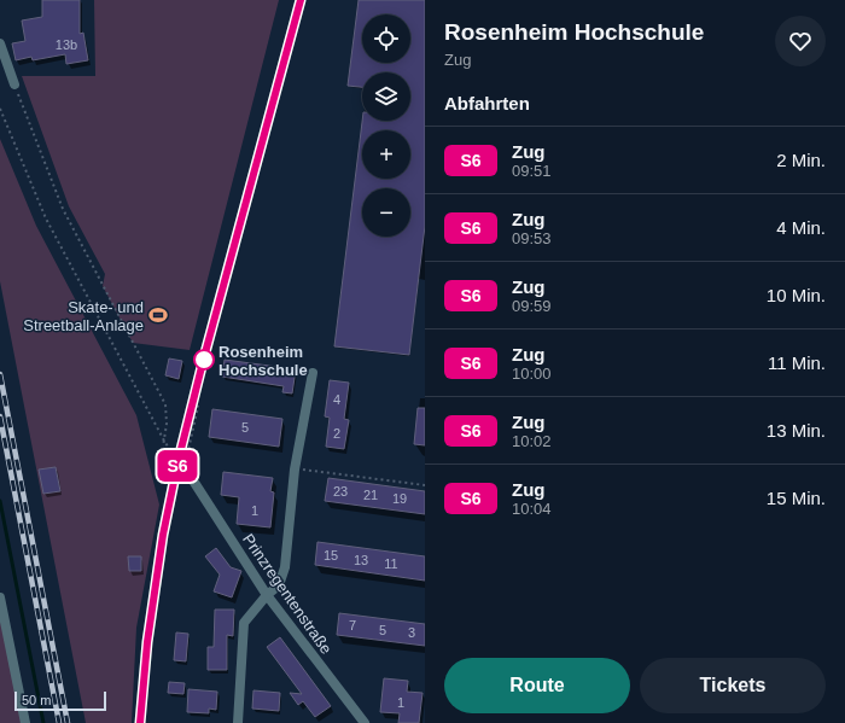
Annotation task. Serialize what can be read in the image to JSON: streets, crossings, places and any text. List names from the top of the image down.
{
  "streets": {
    "street": ["Prinzregentenstraße"]
  },
  "places": {
    "sports": ["Skate- und Streetball-Anlage"],
    "other": ["Rosenheim Hochschule"]
  },
  "house_numbers": [
    "13b",
    "4",
    "5",
    "2",
    "23",
    "21",
    "19",
    "1",
    "15",
    "13",
    "11",
    "7",
    "5",
    "3",
    "1"
  ],
  "scale_bar": "50 m",
  "page": {
    "on_map": "S6",
    "heading": [
      ["Rosenheim Hochschule", "Zug"],
      "Abfahrten"
    ],
    "map_buttons": ["+", "−"],
    "list": [
      {
        "mark": "S6",
        "name": "Zug",
        "note": "09:51",
        "value": "2 Min."
      },
      {
        "mark": "S6",
        "name": "Zug",
        "note": "09:53",
        "value": "4 Min."
      },
      {
        "mark": "S6",
        "name": "Zug",
        "note": "09:59",
        "value": "10 Min."
      },
      {
        "mark": "S6",
        "name": "Zug",
        "note": "10:00",
        "value": "11 Min."
      },
      {
        "mark": "S6",
        "name": "Zug",
        "note": "10:02",
        "value": "13 Min."
      },
      {
        "mark": "S6",
        "name": "Zug",
        "note": "10:04",
        "value": "15 Min."
      }
    ],
    "buttons": ["Route", "Tickets"],
    "scale": "50 m"
  }
}
